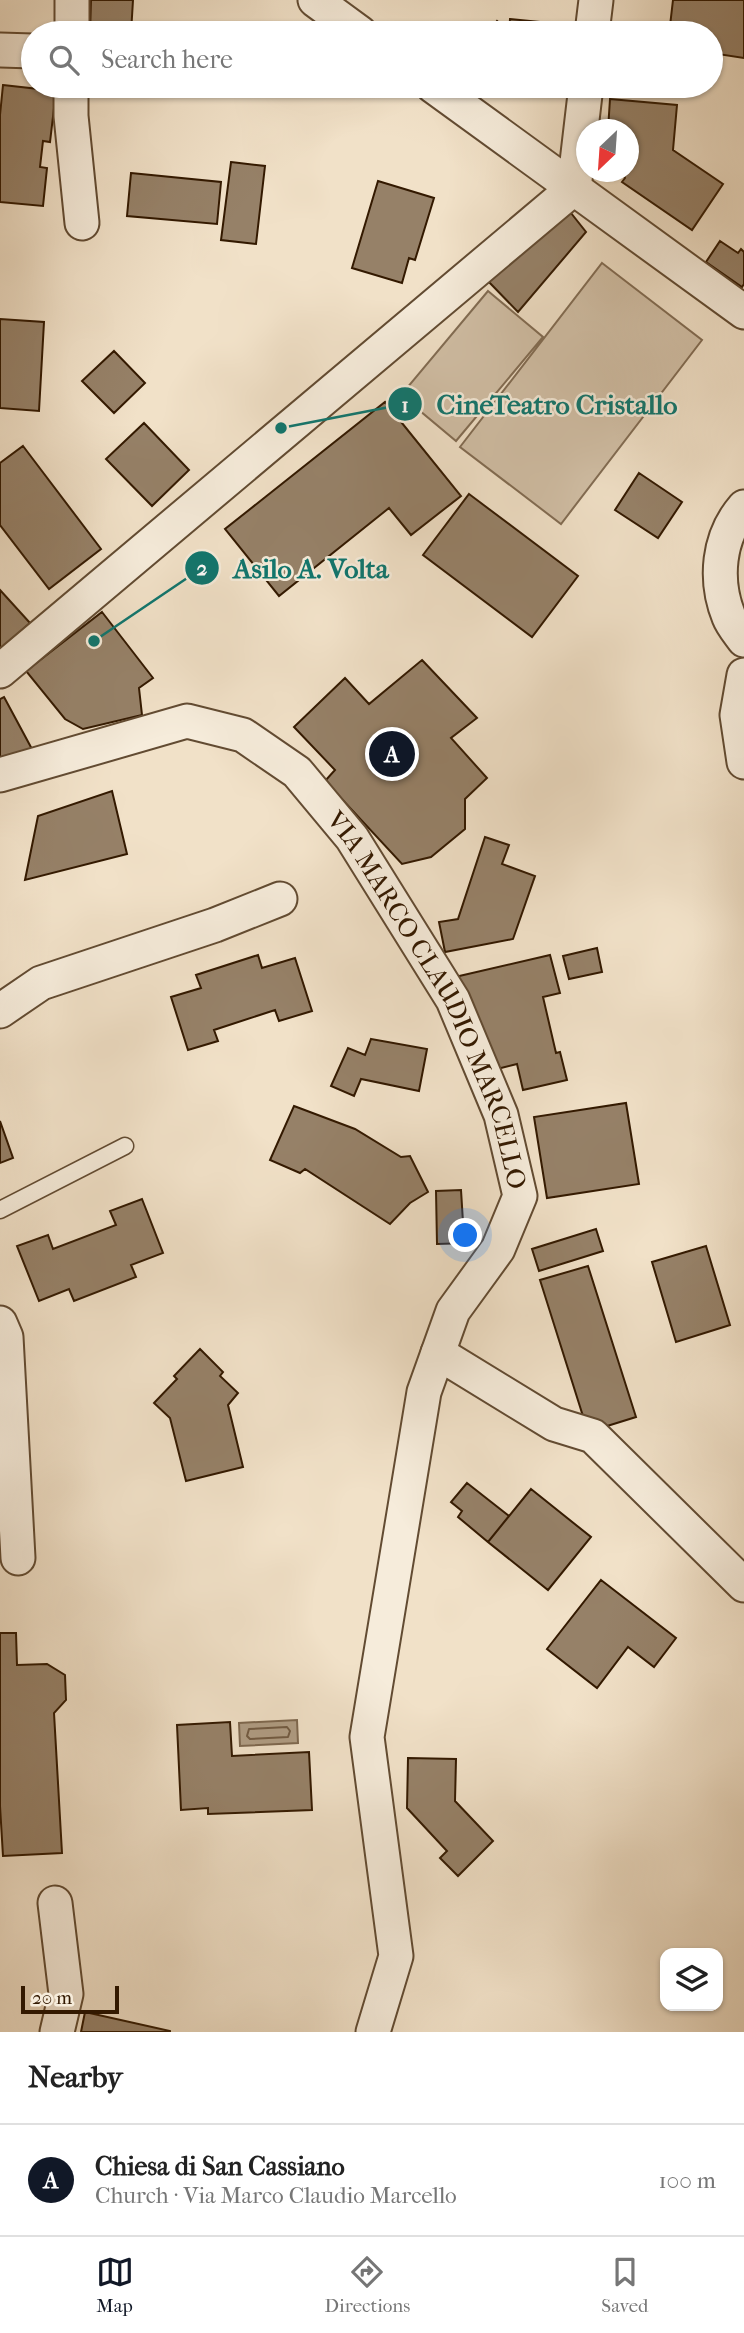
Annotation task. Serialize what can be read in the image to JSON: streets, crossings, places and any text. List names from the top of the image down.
{
  "streets": {
    "street": ["VIA MARCO CLAUDIO MARCELLO"]
  },
  "places": ["CineTeatro Cristallo", "Asilo A. Volta"],
  "scale_bar": "20 m",
  "north": "bottom left",
  "page": {
    "search": "Search here",
    "pins": "A",
    "scale": "20 m",
    "heading": "Nearby",
    "list": [
      {
        "mark": "A",
        "name": "Chiesa di San Cassiano",
        "note": "Church · Via Marco Claudio Marcello",
        "value": "100 m"
      }
    ],
    "nav": ["Map", "Directions", "Saved"]
  }
}
